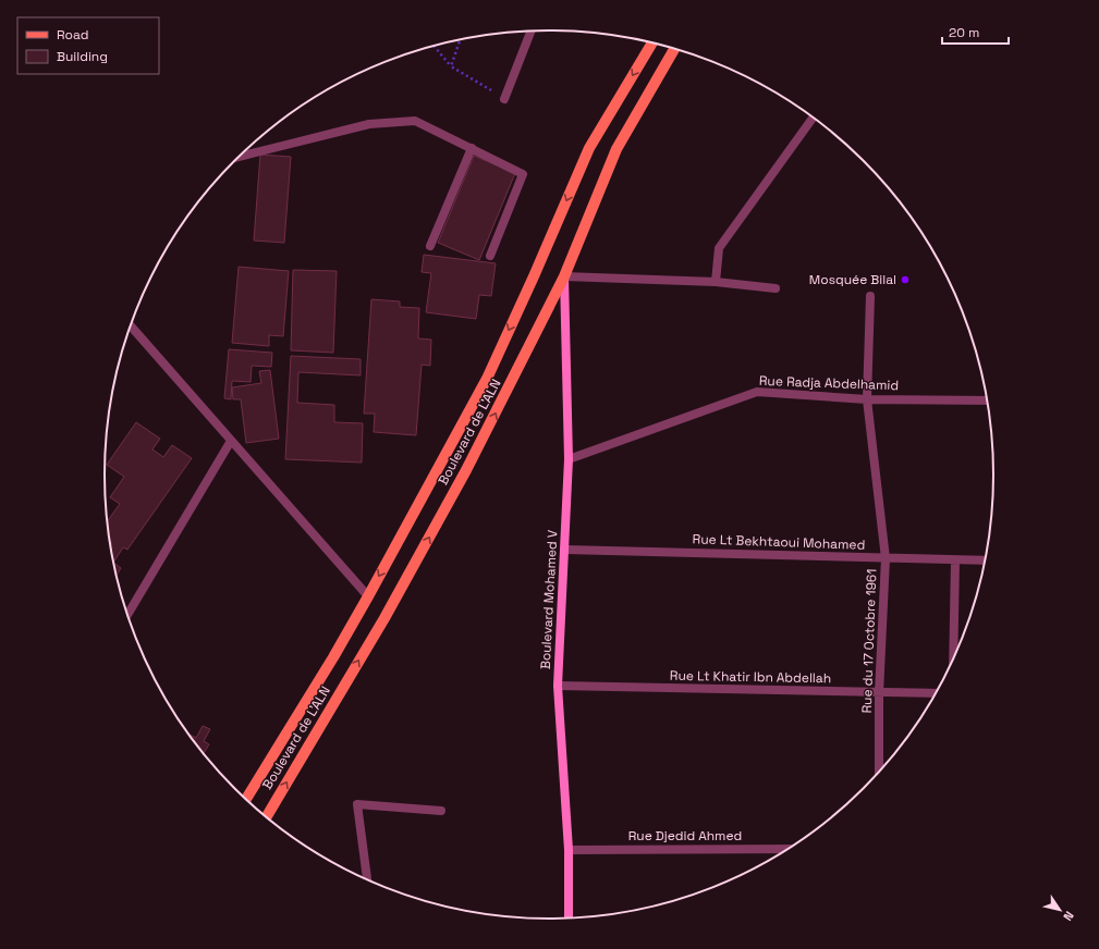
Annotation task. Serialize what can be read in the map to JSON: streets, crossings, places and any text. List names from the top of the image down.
{
  "streets": {
    "main road": ["Boulevard de L'ALN", "Boulevard Mohamed V"],
    "street": [
      "Rue Radja Abdelhamid",
      "Rue Lt Bekhtaoui Mohamed",
      "Rue du 17 Octobre 1961",
      "Rue Lt Khatir Ibn Abdellah",
      "Rue Djedid Ahmed"
    ]
  },
  "crossings": [
    ["Rue Radja Abdelhamid", "Boulevard Mohamed V"],
    ["Rue Radja Abdelhamid", "Rue du 17 Octobre 1961"],
    ["Boulevard de L'ALN", "Boulevard Mohamed V"],
    ["Rue Lt Bekhtaoui Mohamed", "Boulevard Mohamed V"],
    ["Rue Lt Bekhtaoui Mohamed", "Rue du 17 Octobre 1961"],
    ["Boulevard Mohamed V", "Rue Lt Khatir Ibn Abdellah"],
    ["Boulevard Mohamed V", "Rue Djedid Ahmed"],
    ["Rue du 17 Octobre 1961", "Rue Lt Khatir Ibn Abdellah"]
  ],
  "places": ["Mosquée Bilal"],
  "legend": ["Road", "Building"],
  "scale_bar": "20 m",
  "north": "bottom right"
}
